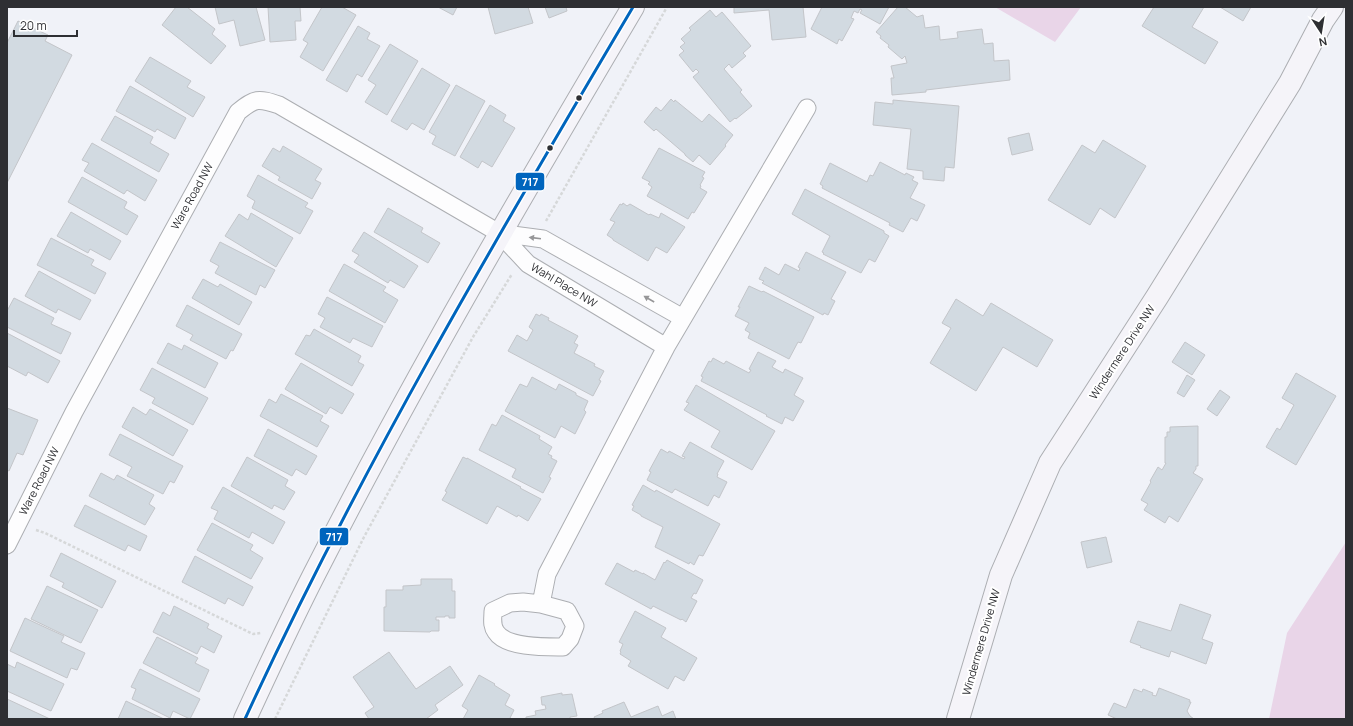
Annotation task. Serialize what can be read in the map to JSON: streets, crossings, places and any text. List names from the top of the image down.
{
  "streets": {
    "street": ["Ware Road NW", "Wahl Place NW", "Windermere Drive NW"]
  },
  "crossings": [
    ["Ware Road NW", "Wahl Place NW"]
  ],
  "lines": ["transit line 717"],
  "scale_bar": "20 m",
  "north": "bottom"
}
